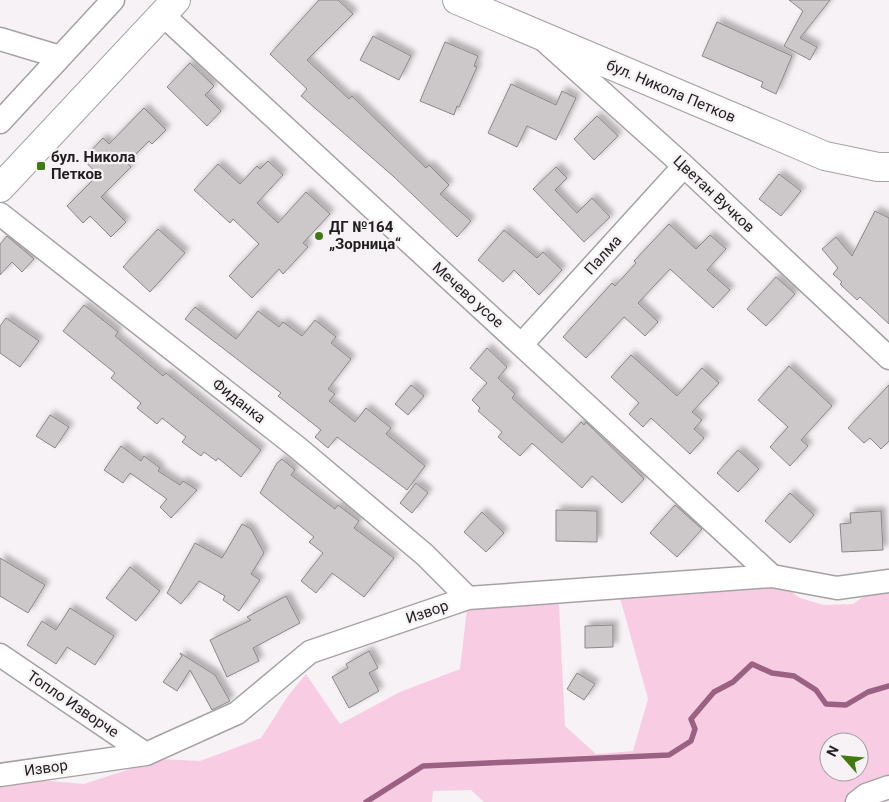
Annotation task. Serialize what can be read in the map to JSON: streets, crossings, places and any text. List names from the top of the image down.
{
  "streets": {
    "street": [
      "бул. Никола Петков",
      "Цветан Вучков",
      "Палма",
      "Мечево усое",
      "Фиданка",
      "Извор",
      "Топло Изворче"
    ]
  },
  "crossings": [
    ["бул. Никола Петков", "Цветан Вучков"],
    ["Цветан Вучков", "Палма"],
    ["Палма", "Мечево усое"],
    ["Мечево усое", "Извор"],
    ["Фиданка", "Извор"],
    ["Извор", "Топло Изворче"]
  ],
  "places": {
    "transit": ["бул. Никола Петков"],
    "other": ["ДГ №164 „Зорница“"]
  },
  "north": "top left"
}
